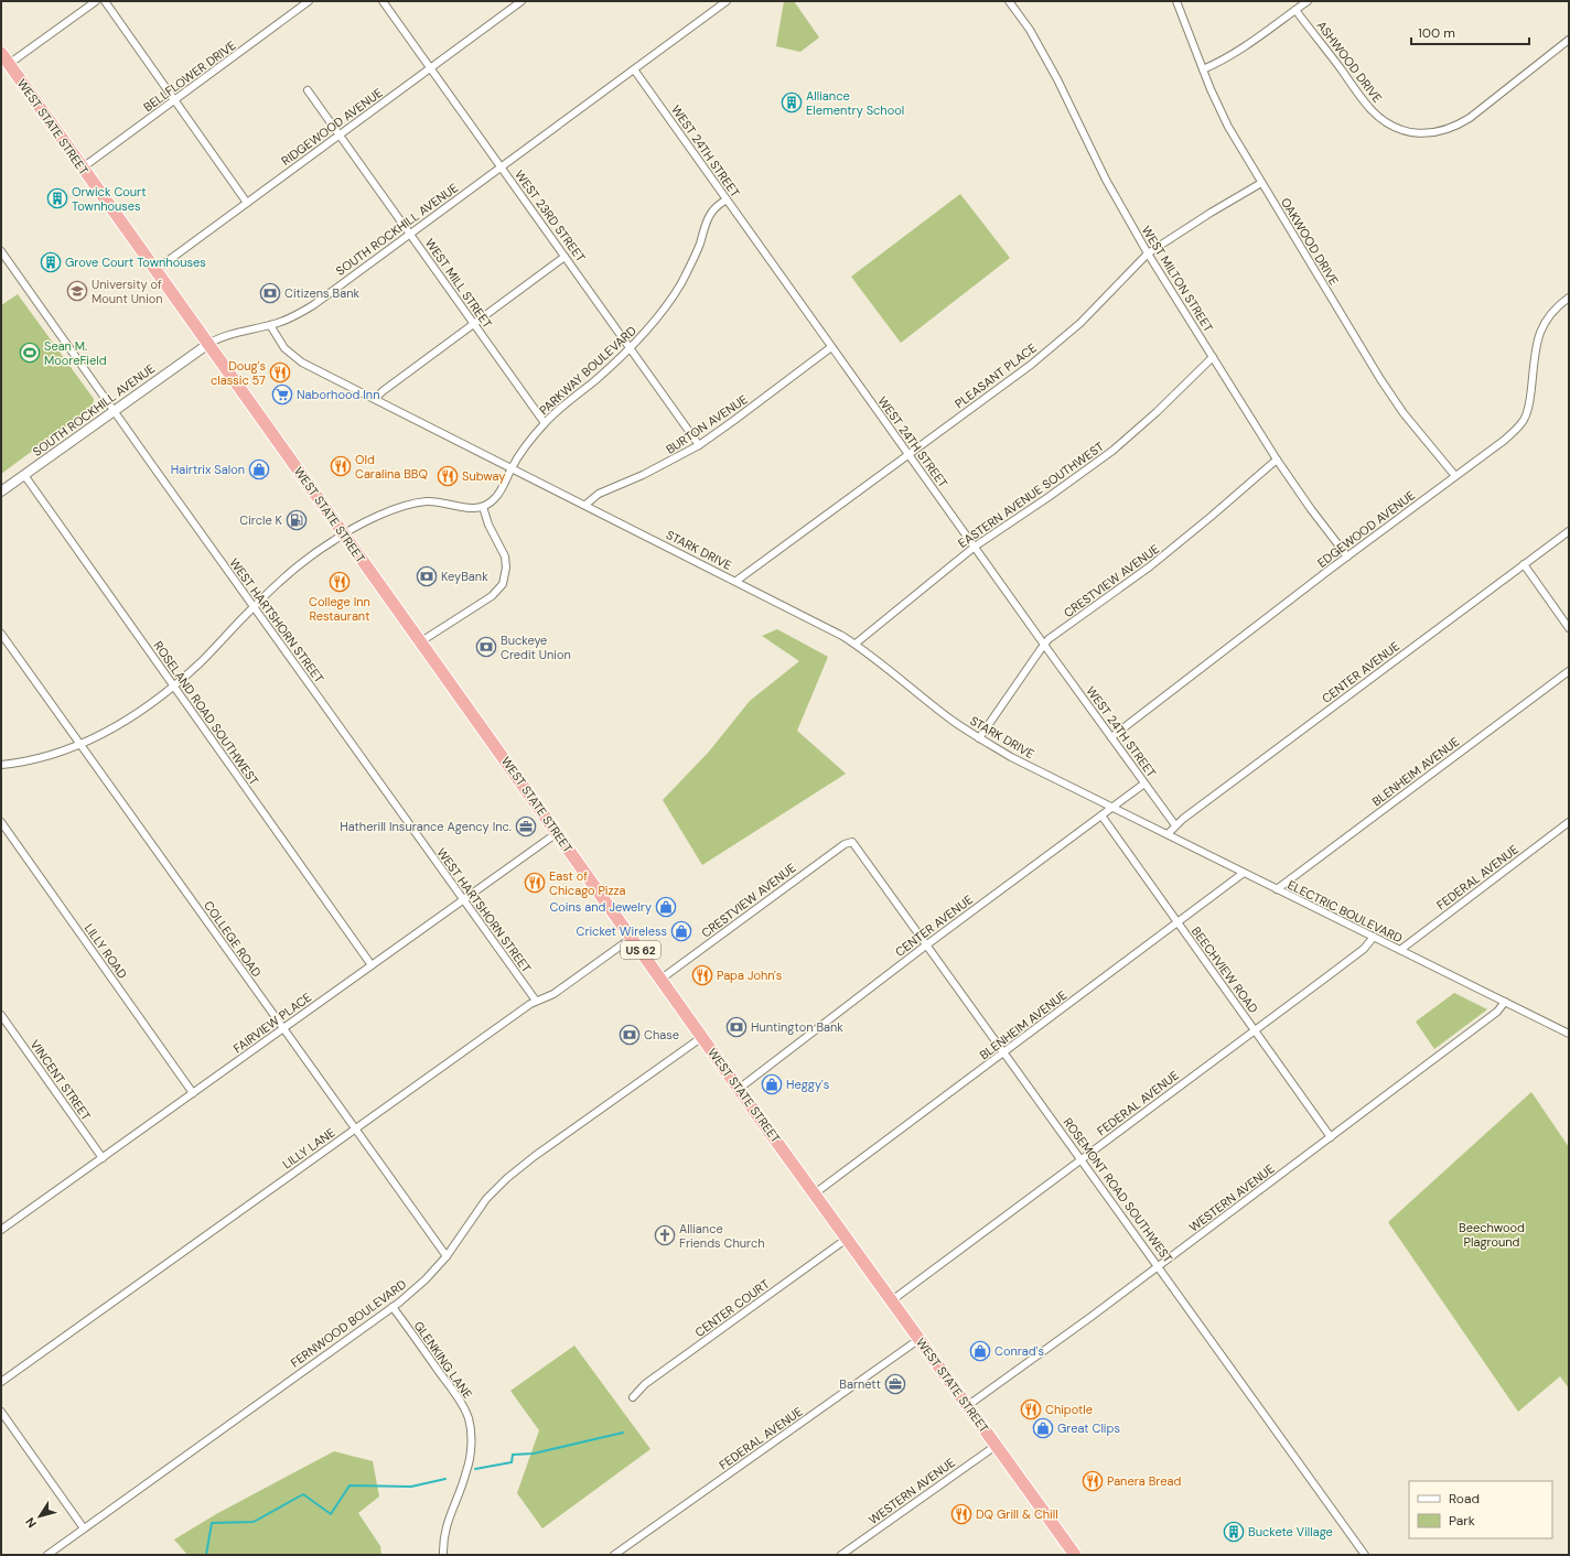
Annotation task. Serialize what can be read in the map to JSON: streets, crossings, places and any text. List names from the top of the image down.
{
  "streets": {
    "highway": ["WEST STATE STREET", "US 62"],
    "street": [
      "ASHWOOD DRIVE",
      "BELLFLOWER DRIVE",
      "RIDGEWOOD AVENUE",
      "WEST 24TH STREET",
      "WEST 23RD STREET",
      "SOUTH ROCKHILL AVENUE",
      "OAKWOOD DRIVE",
      "WEST MILTON STREET",
      "WEST MILL STREET",
      "PARKWAY BOULEVARD",
      "PLEASANT PLACE",
      "BURTON AVENUE",
      "EASTERN AVENUE SOUTHWEST",
      "EDGEWOOD AVENUE",
      "STARK DRIVE",
      "CRESTVIEW AVENUE",
      "WEST HARTSHORN STREET",
      "CENTER AVENUE",
      "ROSELAND ROAD SOUTHWEST",
      "BLENHEIM AVENUE",
      "FEDERAL AVENUE",
      "ELECTRIC BOULEVARD",
      "COLLEGE ROAD",
      "LILLY ROAD",
      "BEECHVIEW ROAD",
      "FAIRVIEW PLACE",
      "VINCENT STREET",
      "LILLY LANE",
      "ROSEMONT ROAD SOUTHWEST",
      "WESTERN AVENUE",
      "CENTER COURT",
      "FERNWOOD BOULEVARD",
      "GLENKING LANE"
    ]
  },
  "crossings": [
    ["BELLFLOWER DRIVE", "WEST STATE STREET"],
    ["WEST STATE STREET", "RIDGEWOOD AVENUE"],
    ["WEST STATE STREET", "SOUTH ROCKHILL AVENUE"],
    ["WEST STATE STREET", "CRESTVIEW AVENUE"],
    ["WEST STATE STREET", "CENTER AVENUE"],
    ["WEST STATE STREET", "BLENHEIM AVENUE"],
    ["WEST STATE STREET", "FEDERAL AVENUE"],
    ["WEST STATE STREET", "FAIRVIEW PLACE"],
    ["WEST STATE STREET", "LILLY LANE"],
    ["WEST STATE STREET", "WESTERN AVENUE"],
    ["WEST STATE STREET", "CENTER COURT"],
    ["WEST STATE STREET", "FERNWOOD BOULEVARD"],
    ["RIDGEWOOD AVENUE", "WEST 23RD STREET"],
    ["RIDGEWOOD AVENUE", "WEST MILL STREET"],
    ["WEST 24TH STREET", "SOUTH ROCKHILL AVENUE"],
    ["WEST 24TH STREET", "PARKWAY BOULEVARD"],
    ["WEST 24TH STREET", "PLEASANT PLACE"],
    ["WEST 24TH STREET", "BURTON AVENUE"],
    ["WEST 24TH STREET", "EASTERN AVENUE SOUTHWEST"],
    ["WEST 24TH STREET", "EDGEWOOD AVENUE"],
    ["WEST 24TH STREET", "CRESTVIEW AVENUE"],
    ["WEST 24TH STREET", "CENTER AVENUE"],
    ["WEST 23RD STREET", "SOUTH ROCKHILL AVENUE"],
    ["WEST 23RD STREET", "PARKWAY BOULEVARD"],
    ["WEST 23RD STREET", "BURTON AVENUE"],
    ["SOUTH ROCKHILL AVENUE", "WEST MILL STREET"],
    ["SOUTH ROCKHILL AVENUE", "STARK DRIVE"],
    ["SOUTH ROCKHILL AVENUE", "WEST HARTSHORN STREET"],
    ["SOUTH ROCKHILL AVENUE", "ROSELAND ROAD SOUTHWEST"],
    ["OAKWOOD DRIVE", "PLEASANT PLACE"],
    ["OAKWOOD DRIVE", "EDGEWOOD AVENUE"],
    ["WEST MILTON STREET", "PLEASANT PLACE"],
    ["WEST MILTON STREET", "EASTERN AVENUE SOUTHWEST"],
    ["WEST MILTON STREET", "EDGEWOOD AVENUE"],
    ["WEST MILTON STREET", "CRESTVIEW AVENUE"],
    ["WEST MILL STREET", "PARKWAY BOULEVARD"],
    ["PARKWAY BOULEVARD", "STARK DRIVE"],
    ["PLEASANT PLACE", "STARK DRIVE"],
    ["BURTON AVENUE", "STARK DRIVE"],
    ["EASTERN AVENUE SOUTHWEST", "STARK DRIVE"],
    ["STARK DRIVE", "CRESTVIEW AVENUE"],
    ["STARK DRIVE", "CENTER AVENUE"],
    ["STARK DRIVE", "ELECTRIC BOULEVARD"],
    ["CRESTVIEW AVENUE", "ROSEMONT ROAD SOUTHWEST"],
    ["WEST HARTSHORN STREET", "FAIRVIEW PLACE"],
    ["WEST HARTSHORN STREET", "LILLY LANE"],
    ["CENTER AVENUE", "ELECTRIC BOULEVARD"],
    ["CENTER AVENUE", "BEECHVIEW ROAD"],
    ["CENTER AVENUE", "ROSEMONT ROAD SOUTHWEST"],
    ["ROSELAND ROAD SOUTHWEST", "FAIRVIEW PLACE"],
    ["BLENHEIM AVENUE", "ELECTRIC BOULEVARD"],
    ["BLENHEIM AVENUE", "BEECHVIEW ROAD"],
    ["BLENHEIM AVENUE", "ROSEMONT ROAD SOUTHWEST"],
    ["FEDERAL AVENUE", "ELECTRIC BOULEVARD"],
    ["FEDERAL AVENUE", "BEECHVIEW ROAD"],
    ["FEDERAL AVENUE", "ROSEMONT ROAD SOUTHWEST"],
    ["ELECTRIC BOULEVARD", "WESTERN AVENUE"],
    ["COLLEGE ROAD", "FAIRVIEW PLACE"],
    ["COLLEGE ROAD", "LILLY LANE"],
    ["COLLEGE ROAD", "FERNWOOD BOULEVARD"],
    ["LILLY ROAD", "FAIRVIEW PLACE"],
    ["BEECHVIEW ROAD", "WESTERN AVENUE"],
    ["FAIRVIEW PLACE", "VINCENT STREET"],
    ["ROSEMONT ROAD SOUTHWEST", "WESTERN AVENUE"],
    ["FERNWOOD BOULEVARD", "GLENKING LANE"]
  ],
  "parks": ["Beechwood Plaground"],
  "places": {
    "building": [
      "Alliance Elementry School",
      "Orwick Court Townhouses",
      "Grove Court Townhouses",
      "Buckete Village"
    ],
    "school or university": ["University of Mount Union"],
    "bank": [
      "Citizens Bank",
      "KeyBank",
      "Buckeye Credit Union",
      "Huntington Bank",
      "Chase"
    ],
    "sports": ["Sean M. MooreField"],
    "restaurant": [
      "Doug's classic 57",
      "Old Caralina BBQ",
      "Subway",
      "College Inn Restaurant",
      "East of Chicago Pizza",
      "Papa John's",
      "Chipotle",
      "Panera Bread",
      "DQ Grill & Chill"
    ],
    "supermarket": ["Naborhood Inn"],
    "shop": [
      "Hairtrix Salon",
      "Coins and Jewelry",
      "Cricket Wireless",
      "Heggy's",
      "Conrad's",
      "Great Clips"
    ],
    "fuel station": ["Circle K"],
    "office": ["Hatherill Insurance Agency Inc.", "Barnett"],
    "church": ["Alliance Friends Church"]
  },
  "legend": ["Road", "Park"],
  "scale_bar": "100 m",
  "north": "bottom left"
}
